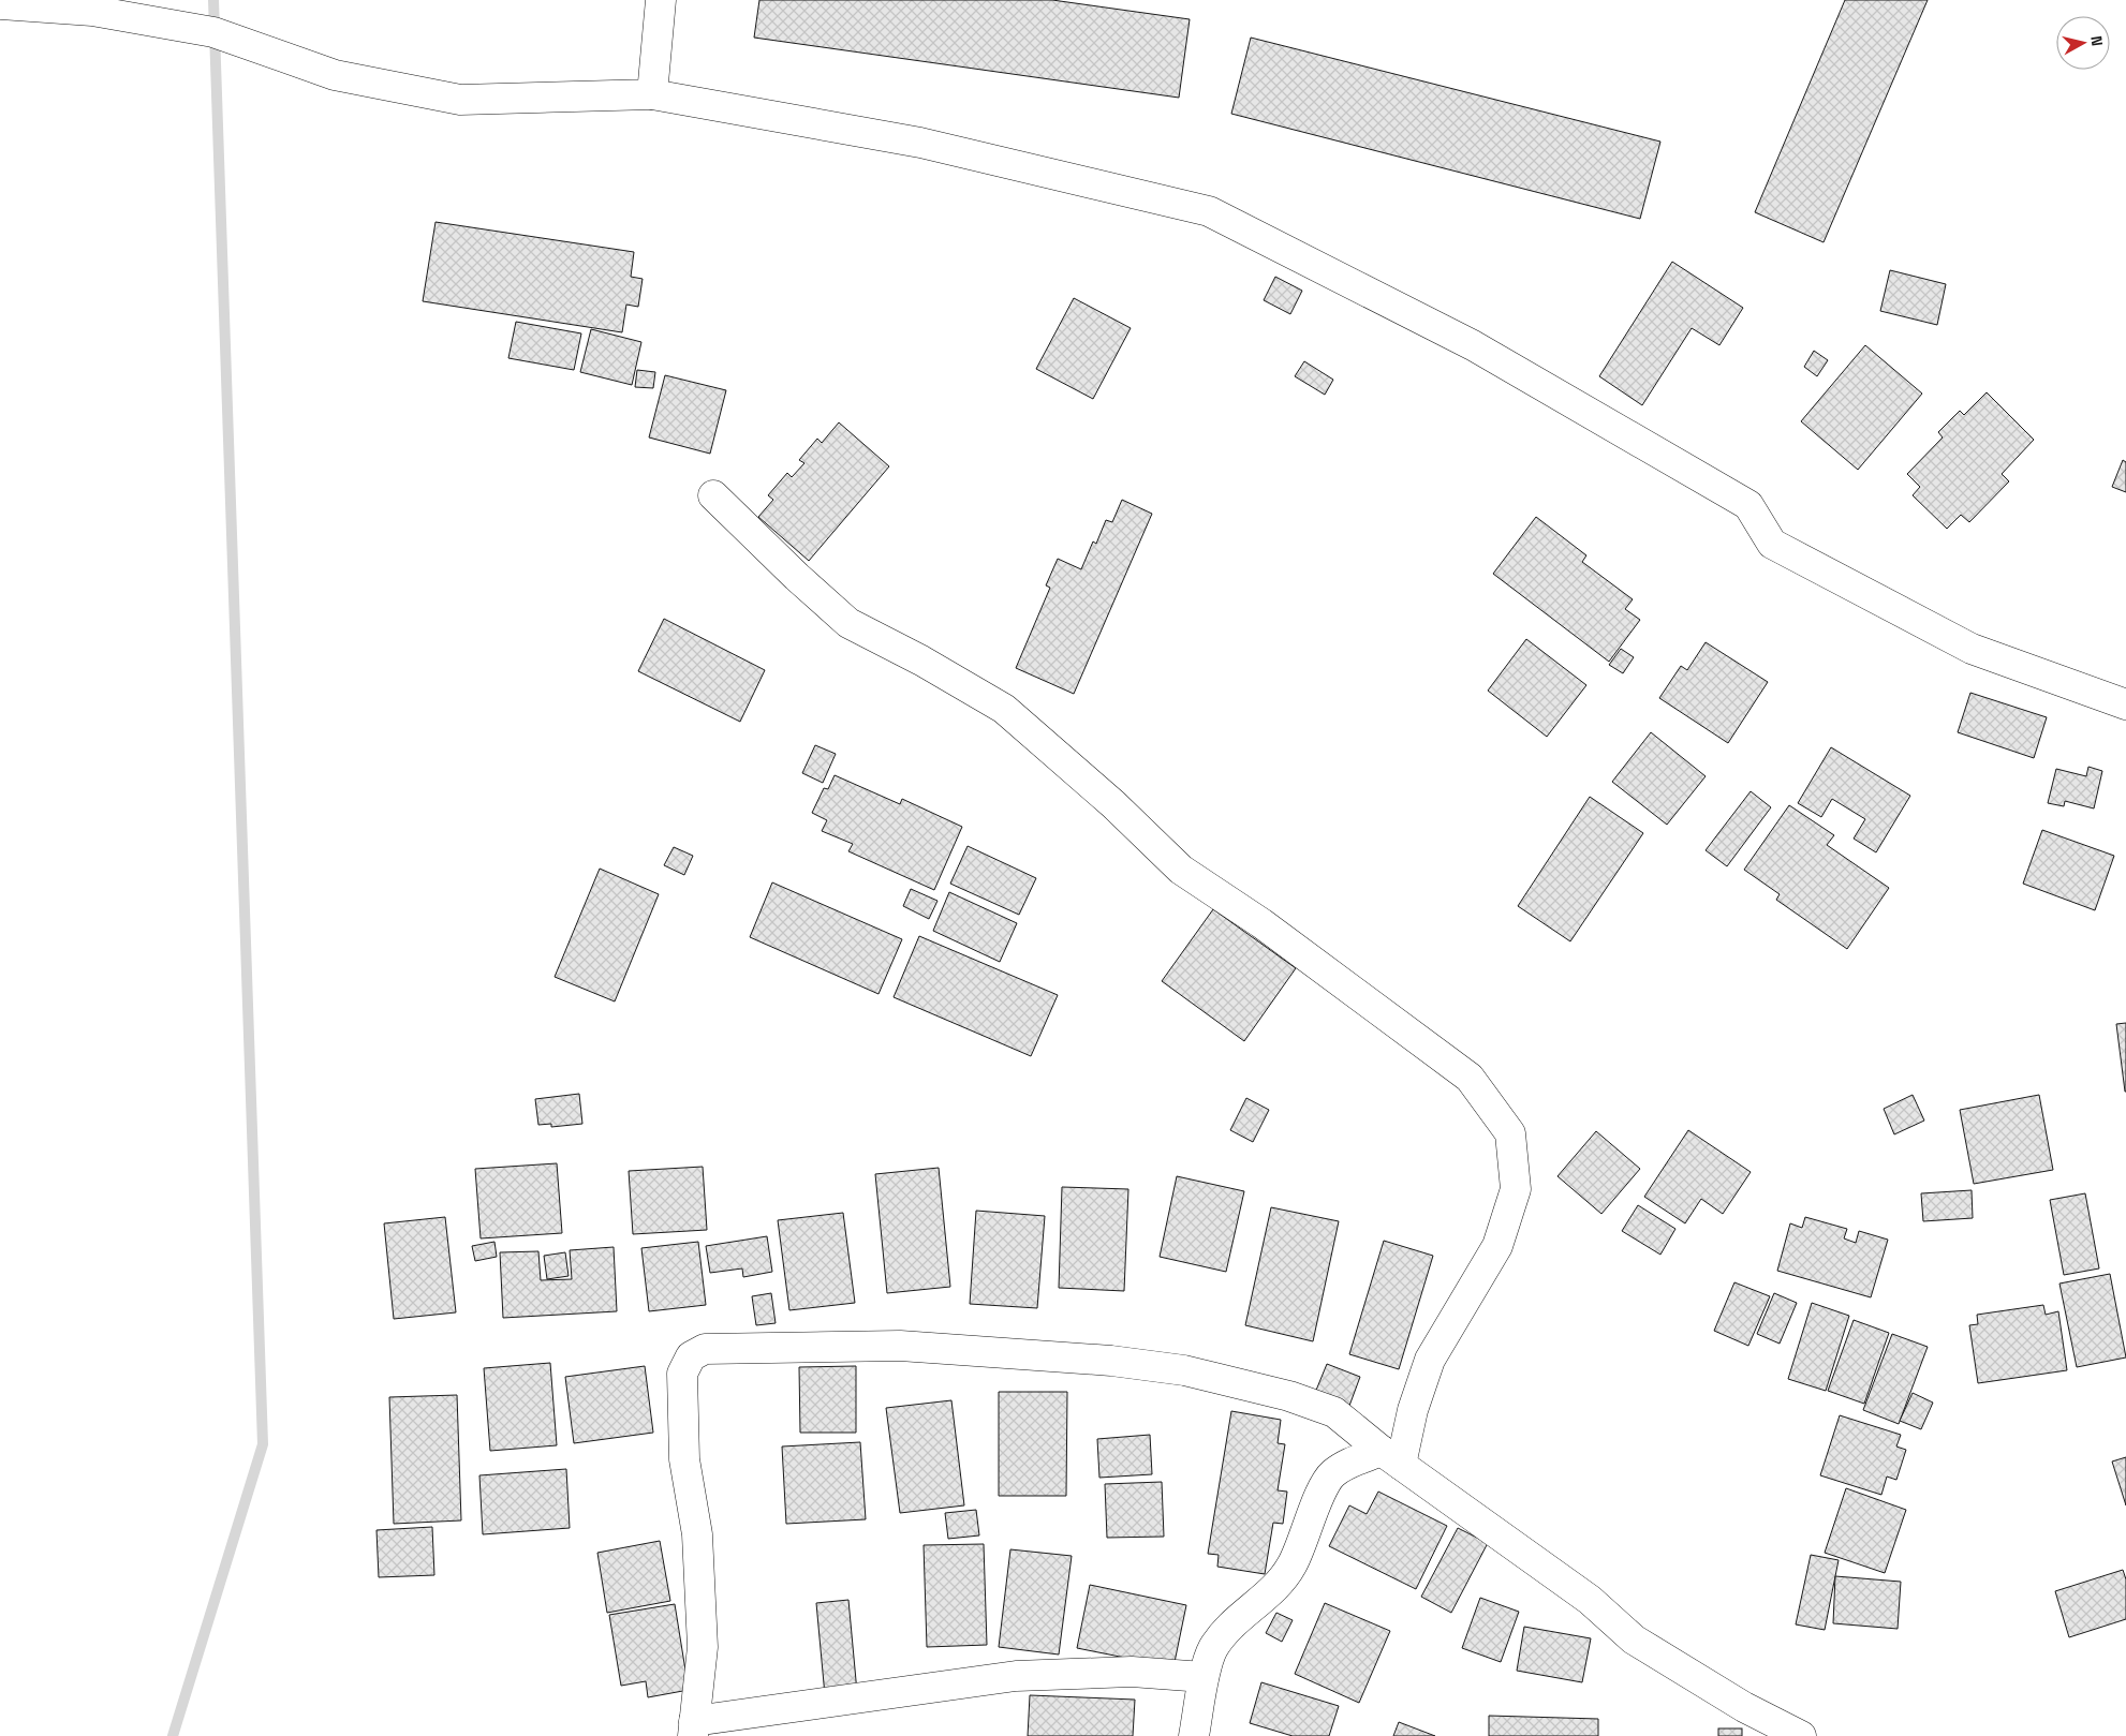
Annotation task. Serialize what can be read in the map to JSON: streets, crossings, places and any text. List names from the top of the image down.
{
  "north": "right"
}
